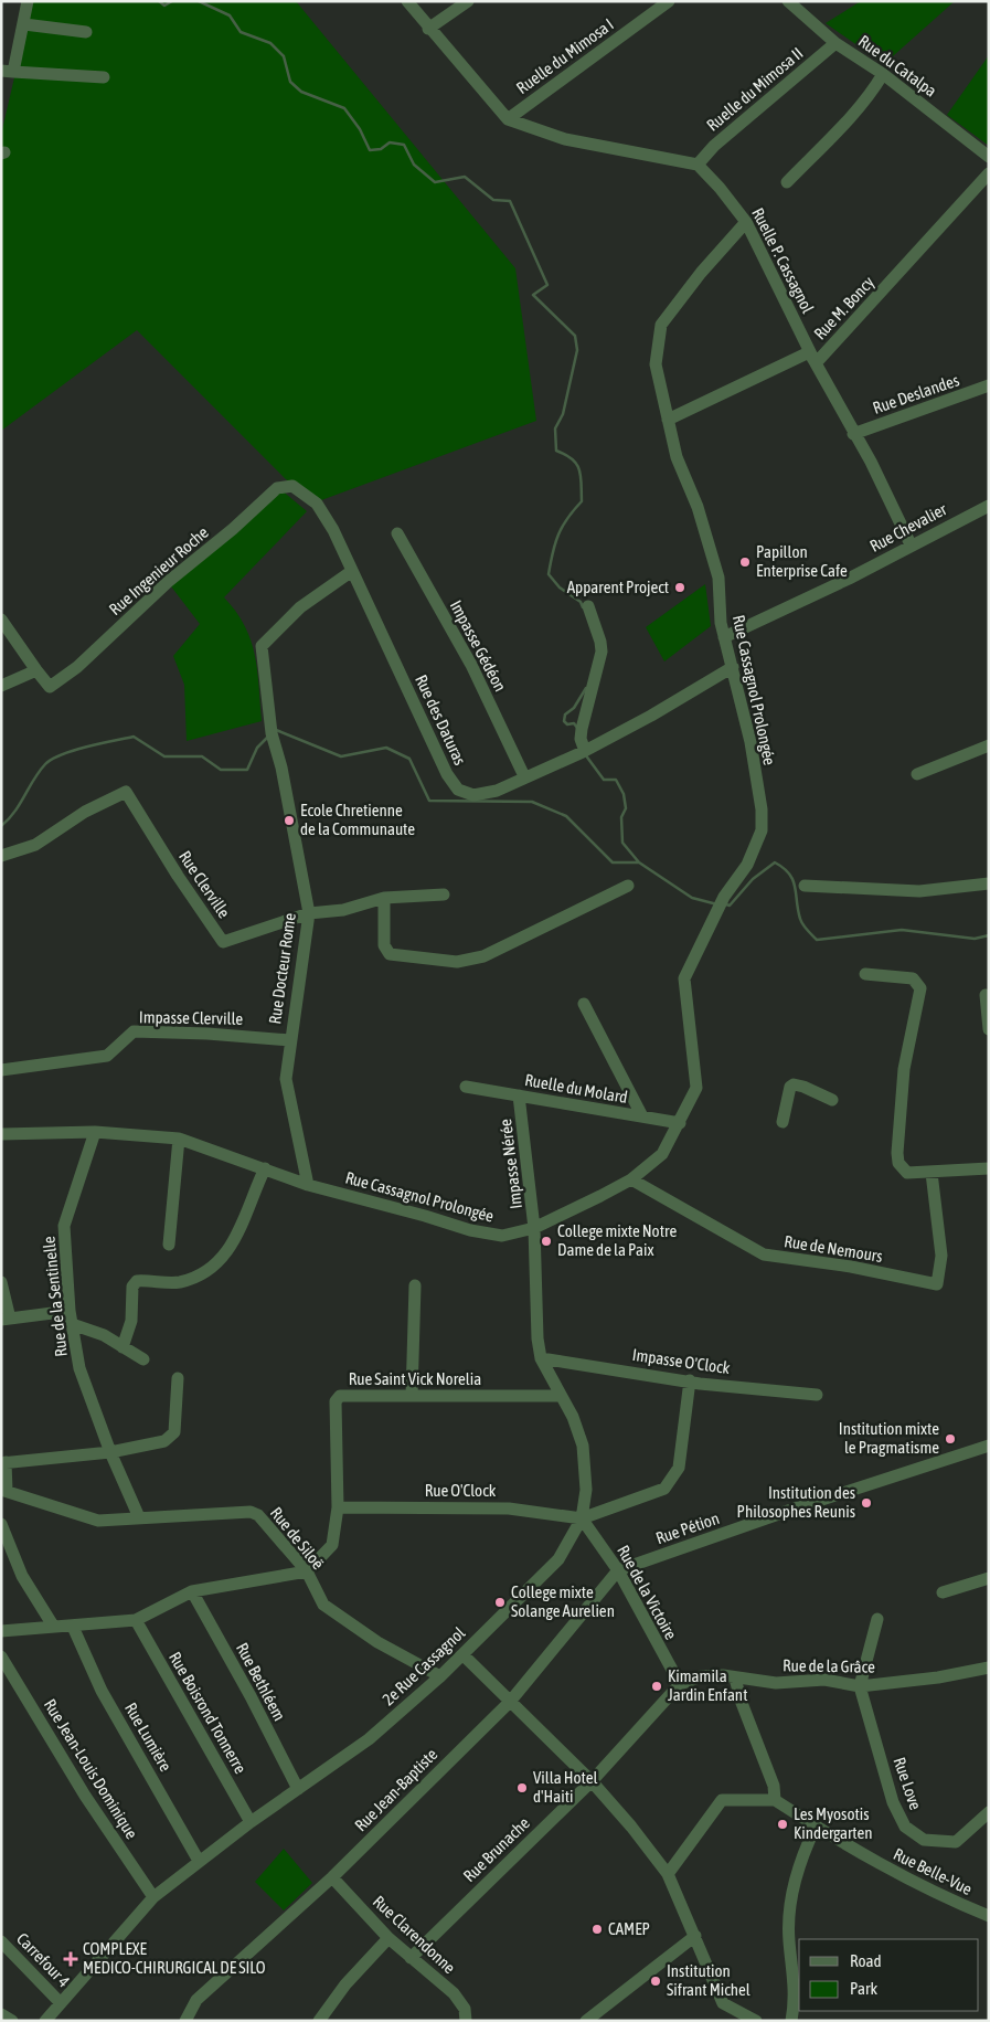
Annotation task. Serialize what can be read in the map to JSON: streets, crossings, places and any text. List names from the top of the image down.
{
  "streets": {
    "street": [
      "Ruelle du Mimosa I",
      "Rue du Catalpa",
      "Ruelle du Mimosa II",
      "Ruelle P. Cassagnol",
      "Rue M. Boncy",
      "Rue Deslandes",
      "Rue Chevalier",
      "Rue Ingenieur Roche",
      "Impasse Gédéon",
      "Rue Cassagnol Prolongée",
      "Rue des Daturas",
      "Rue Clerville",
      "Rue Docteur Rome",
      "Impasse Clerville",
      "Ruelle du Molard",
      "Impasse Nérée",
      "Rue de Nemours",
      "Rue de la Sentinelle",
      "Impasse O'Clock",
      "Rue Saint Vick Norelia",
      "Rue O'Clock",
      "Rue Pétion",
      "Rue de Siloë",
      "Rue de la Victoire",
      "2e Rue Cassagnol",
      "Rue de la Grâce",
      "Rue Bethléem",
      "Rue Boisrond Tonnerre",
      "Rue Lumière",
      "Rue Jean-Louis Dominique",
      "Rue Love",
      "Rue Jean-Baptiste",
      "Rue Brunache",
      "Rue Belle-Vue",
      "Rue Clarendonne",
      "Carrefour 4"
    ]
  },
  "crossings": [
    ["Rue du Catalpa", "Ruelle du Mimosa II"],
    ["Ruelle du Mimosa II", "Ruelle P. Cassagnol"],
    ["Ruelle P. Cassagnol", "Rue M. Boncy"],
    ["Ruelle P. Cassagnol", "Rue Deslandes"],
    ["Ruelle P. Cassagnol", "Rue Chevalier"],
    ["Ruelle P. Cassagnol", "Rue Cassagnol Prolongée"],
    ["Rue M. Boncy", "Rue Cassagnol Prolongée"],
    ["Rue Chevalier", "Rue Cassagnol Prolongée"],
    ["Rue Ingenieur Roche", "Rue des Daturas"],
    ["Impasse Gédéon", "Rue des Daturas"],
    ["Rue Cassagnol Prolongée", "Rue des Daturas"],
    ["Rue Cassagnol Prolongée", "Rue Docteur Rome"],
    ["Rue Cassagnol Prolongée", "Ruelle du Molard"],
    ["Rue Cassagnol Prolongée", "Impasse Nérée"],
    ["Rue Cassagnol Prolongée", "Rue de Nemours"],
    ["Rue Cassagnol Prolongée", "Rue de la Sentinelle"],
    ["Rue Cassagnol Prolongée", "2e Rue Cassagnol"],
    ["Rue des Daturas", "Rue Docteur Rome"],
    ["Rue Clerville", "Rue Docteur Rome"],
    ["Rue Docteur Rome", "Impasse Clerville"],
    ["Ruelle du Molard", "Impasse Nérée"],
    ["Impasse Nérée", "2e Rue Cassagnol"],
    ["Rue de la Sentinelle", "Rue de Siloë"],
    ["Impasse O'Clock", "2e Rue Cassagnol"],
    ["Rue Saint Vick Norelia", "Rue O'Clock"],
    ["Rue Saint Vick Norelia", "Rue de Siloë"],
    ["Rue Saint Vick Norelia", "2e Rue Cassagnol"],
    ["Rue O'Clock", "Rue de la Victoire"],
    ["Rue O'Clock", "2e Rue Cassagnol"],
    ["Rue Pétion", "Rue de la Victoire"],
    ["Rue Pétion", "Rue Jean-Baptiste"],
    ["Rue de Siloë", "2e Rue Cassagnol"],
    ["Rue de la Victoire", "2e Rue Cassagnol"],
    ["Rue de la Victoire", "Rue Jean-Baptiste"],
    ["Rue de la Victoire", "Rue Brunache"],
    ["2e Rue Cassagnol", "Rue Bethléem"],
    ["2e Rue Cassagnol", "Rue Boisrond Tonnerre"],
    ["2e Rue Cassagnol", "Rue Lumière"],
    ["2e Rue Cassagnol", "Rue Jean-Louis Dominique"],
    ["2e Rue Cassagnol", "Carrefour 4"],
    ["Rue de la Grâce", "Rue Love"],
    ["Rue de la Grâce", "Rue Brunache"],
    ["Rue Jean-Baptiste", "Rue Clarendonne"],
    ["Rue Brunache", "Rue Clarendonne"]
  ],
  "places": {
    "other": [
      "Papillon Enterprise Cafe",
      "Apparent Project",
      "Ecole Chretienne de la Communaute",
      "College mixte Notre Dame de la Paix",
      "Institution mixte le Pragmatisme",
      "Institution des Philosophes Reunis",
      "College mixte Solange Aurelien",
      "Kimamila Jardin Enfant",
      "Villa Hotel d'Haiti",
      "Les Myosotis Kindergarten",
      "CAMEP",
      "Institution Sifrant Michel"
    ],
    "health": ["COMPLEXE MEDICO-CHIRURGICAL DE SILO"]
  },
  "legend": ["Road", "Park"]
}
